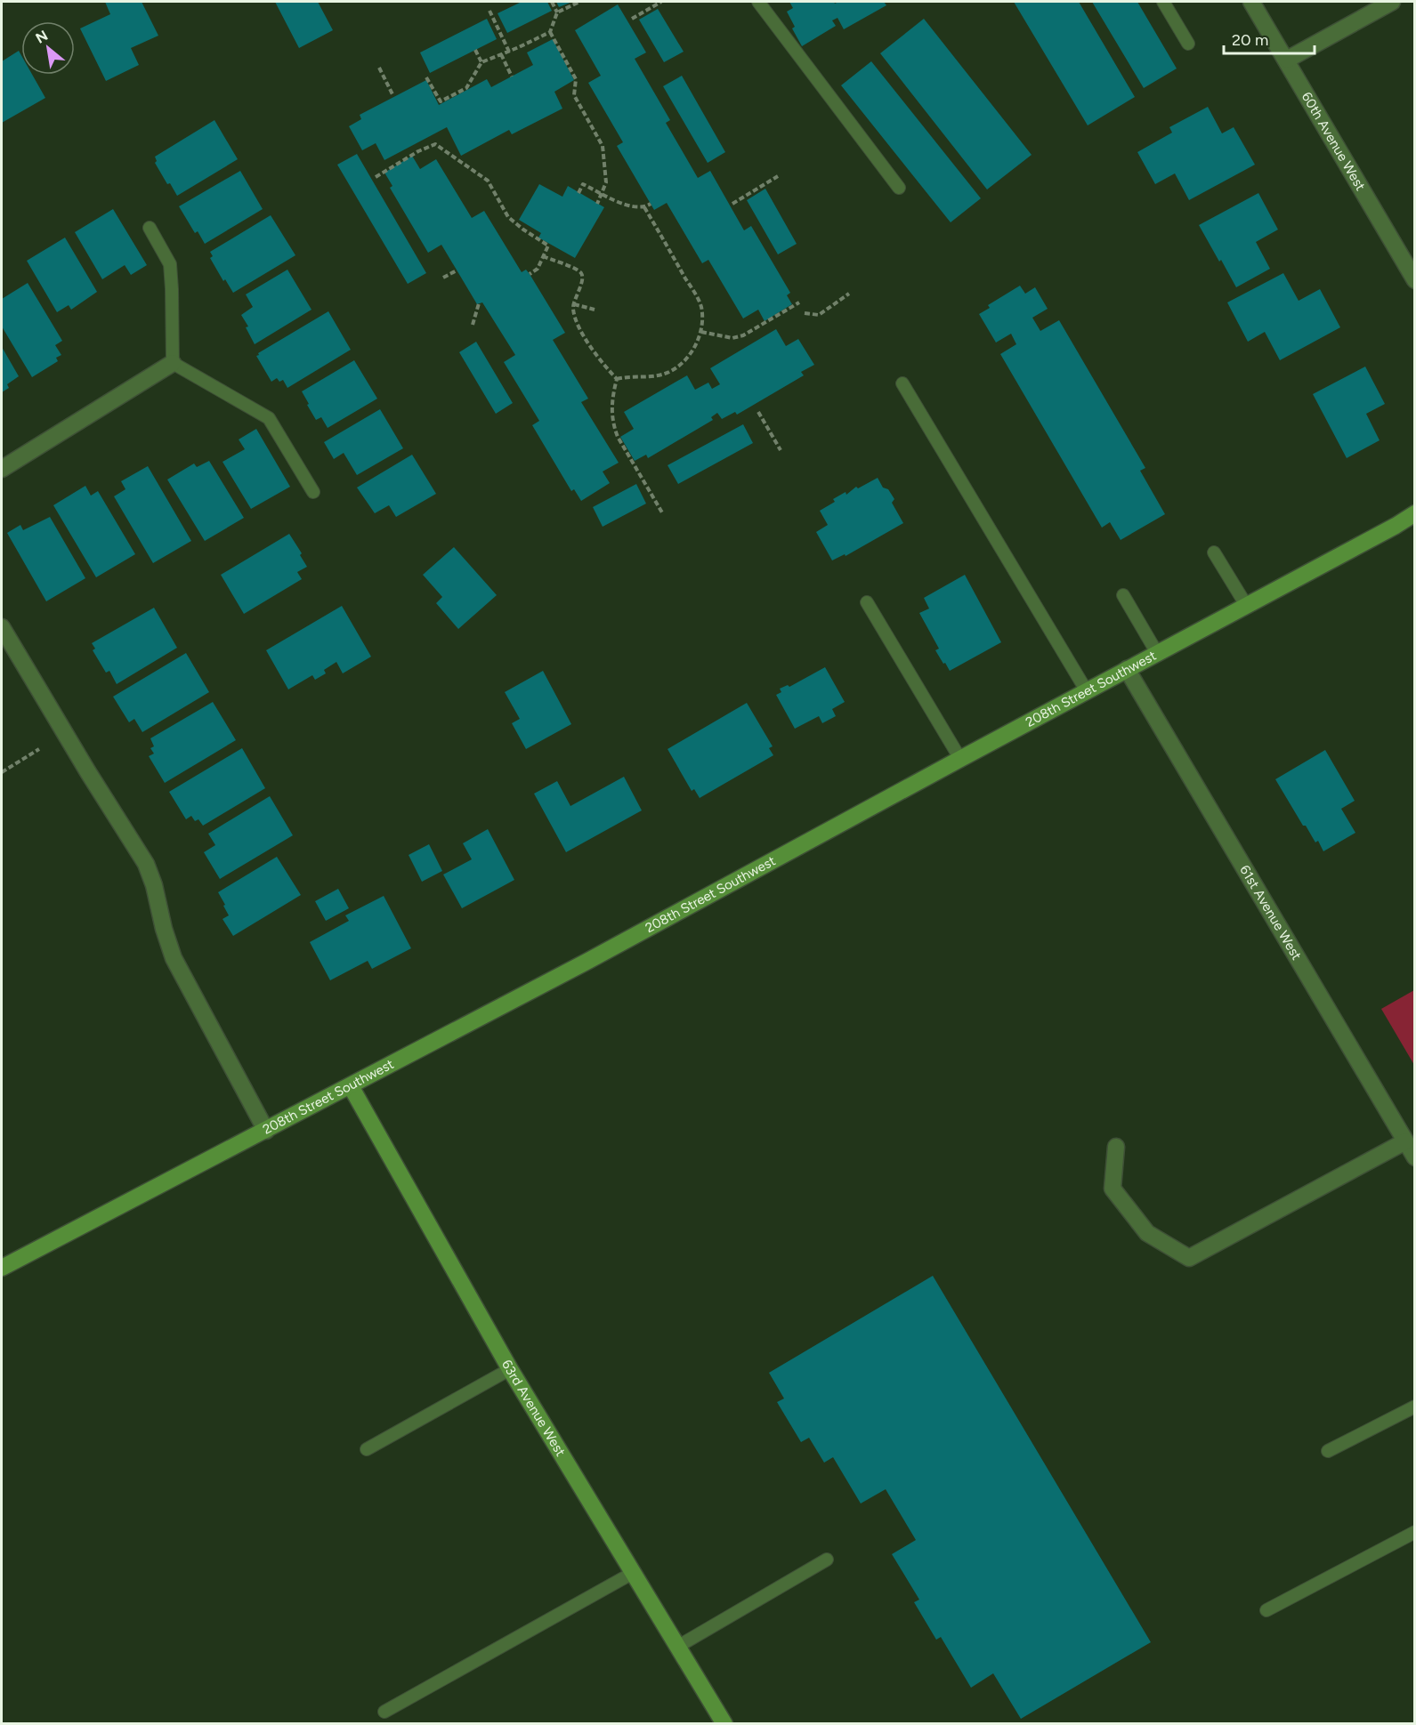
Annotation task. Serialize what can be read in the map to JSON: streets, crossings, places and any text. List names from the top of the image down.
{
  "streets": {
    "street": [
      "60th Avenue West",
      "208th Street Southwest",
      "61st Avenue West",
      "63rd Avenue West"
    ]
  },
  "crossings": [
    ["208th Street Southwest", "61st Avenue West"],
    ["208th Street Southwest", "63rd Avenue West"]
  ],
  "scale_bar": "20 m",
  "north": "top left"
}
